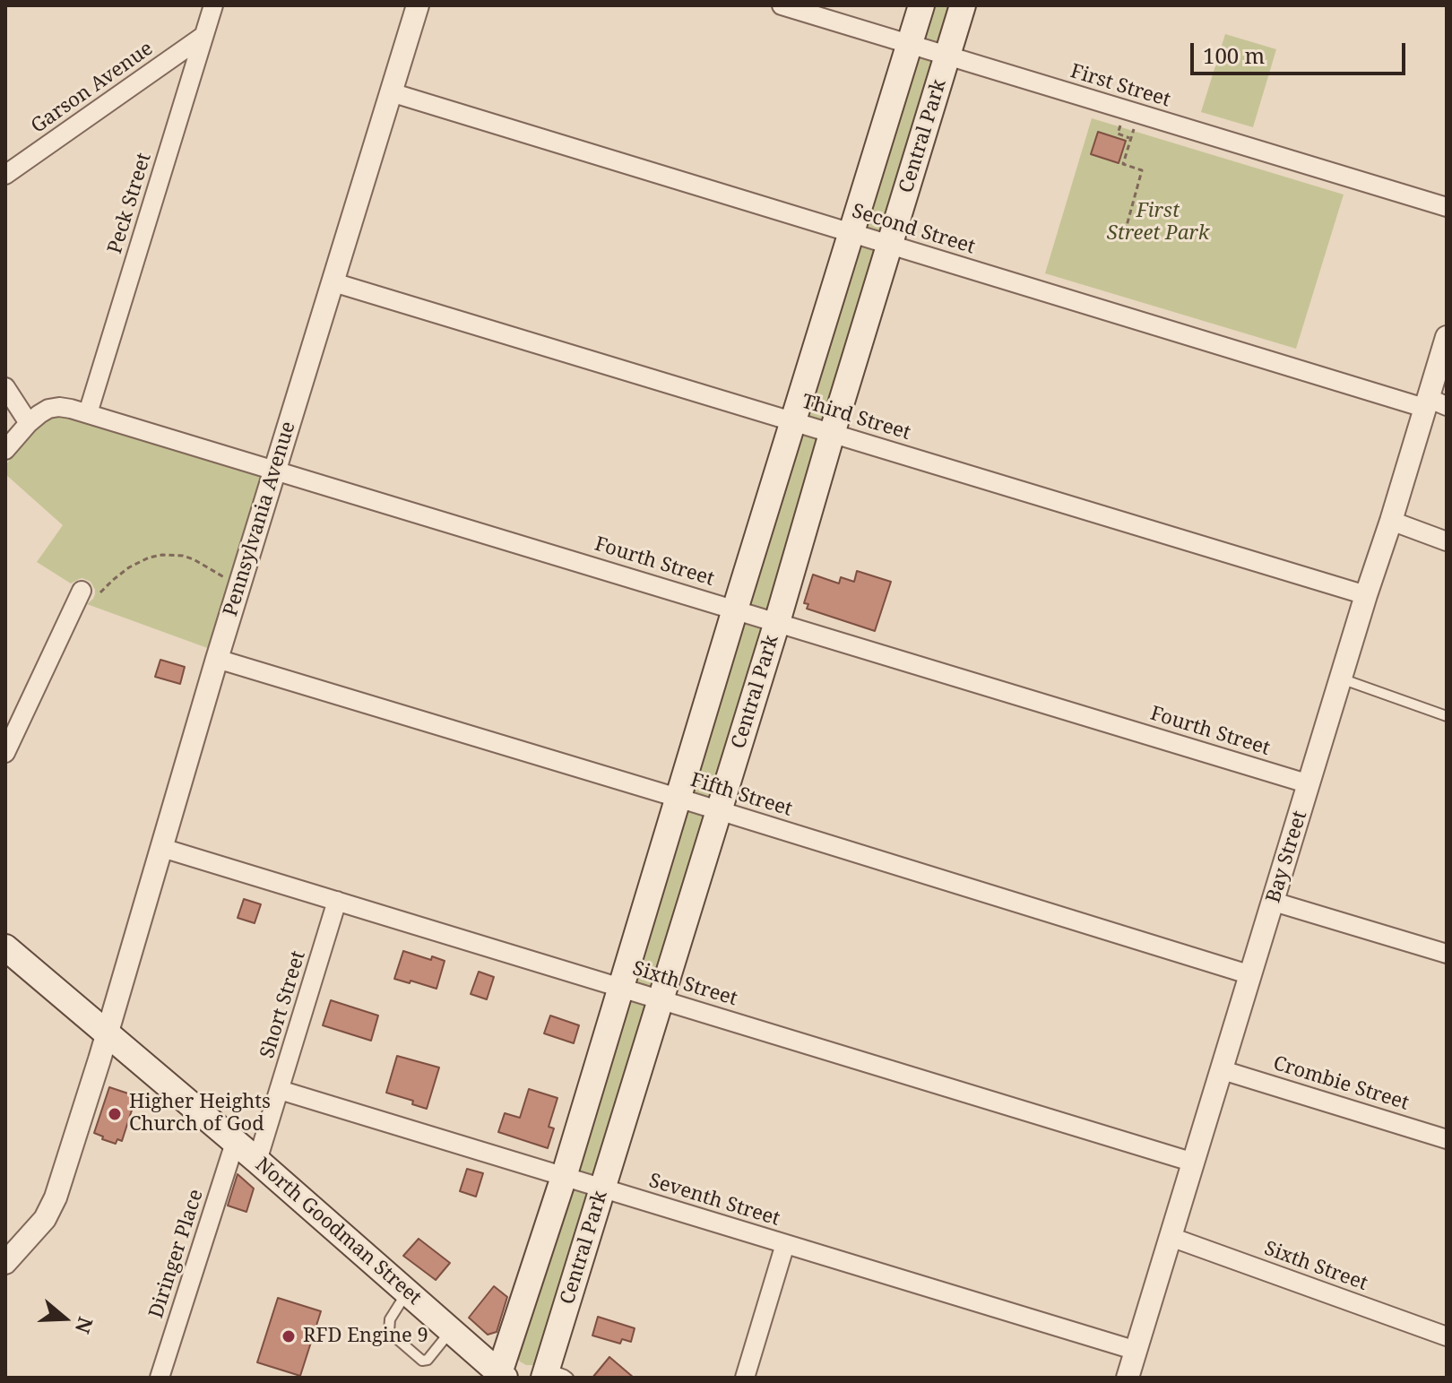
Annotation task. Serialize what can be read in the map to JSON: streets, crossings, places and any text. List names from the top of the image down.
{
  "streets": {
    "main road": ["Central Park", "North Goodman Street"],
    "street": [
      "First Street",
      "Garson Avenue",
      "Peck Street",
      "Second Street",
      "Third Street",
      "Pennsylvania Avenue",
      "Fourth Street",
      "Fifth Street",
      "Bay Street",
      "Sixth Street",
      "Short Street",
      "Crombie Street",
      "Seventh Street",
      "Diringer Place"
    ]
  },
  "crossings": [
    ["First Street", "Central Park"],
    ["Garson Avenue", "Peck Street"],
    ["Central Park", "Second Street"],
    ["Central Park", "Third Street"],
    ["Central Park", "Fourth Street"],
    ["Central Park", "Fifth Street"],
    ["Central Park", "Sixth Street"],
    ["Central Park", "Seventh Street"],
    ["Central Park", "North Goodman Street"],
    ["Peck Street", "Fourth Street"],
    ["Second Street", "Pennsylvania Avenue"],
    ["Second Street", "Bay Street"],
    ["Third Street", "Pennsylvania Avenue"],
    ["Third Street", "Bay Street"],
    ["Pennsylvania Avenue", "Fourth Street"],
    ["Pennsylvania Avenue", "Fifth Street"],
    ["Pennsylvania Avenue", "Sixth Street"],
    ["Pennsylvania Avenue", "North Goodman Street"],
    ["Fourth Street", "Bay Street"],
    ["Fifth Street", "Bay Street"],
    ["Bay Street", "Sixth Street"],
    ["Bay Street", "Crombie Street"],
    ["Bay Street", "Seventh Street"],
    ["Sixth Street", "Short Street"],
    ["Short Street", "Seventh Street"],
    ["Short Street", "North Goodman Street"],
    ["North Goodman Street", "Diringer Place"]
  ],
  "parks": ["First Street Park"],
  "places": ["Higher Heights Church of God", "RFD Engine 9"],
  "scale_bar": "100 m",
  "north": "right"
}
